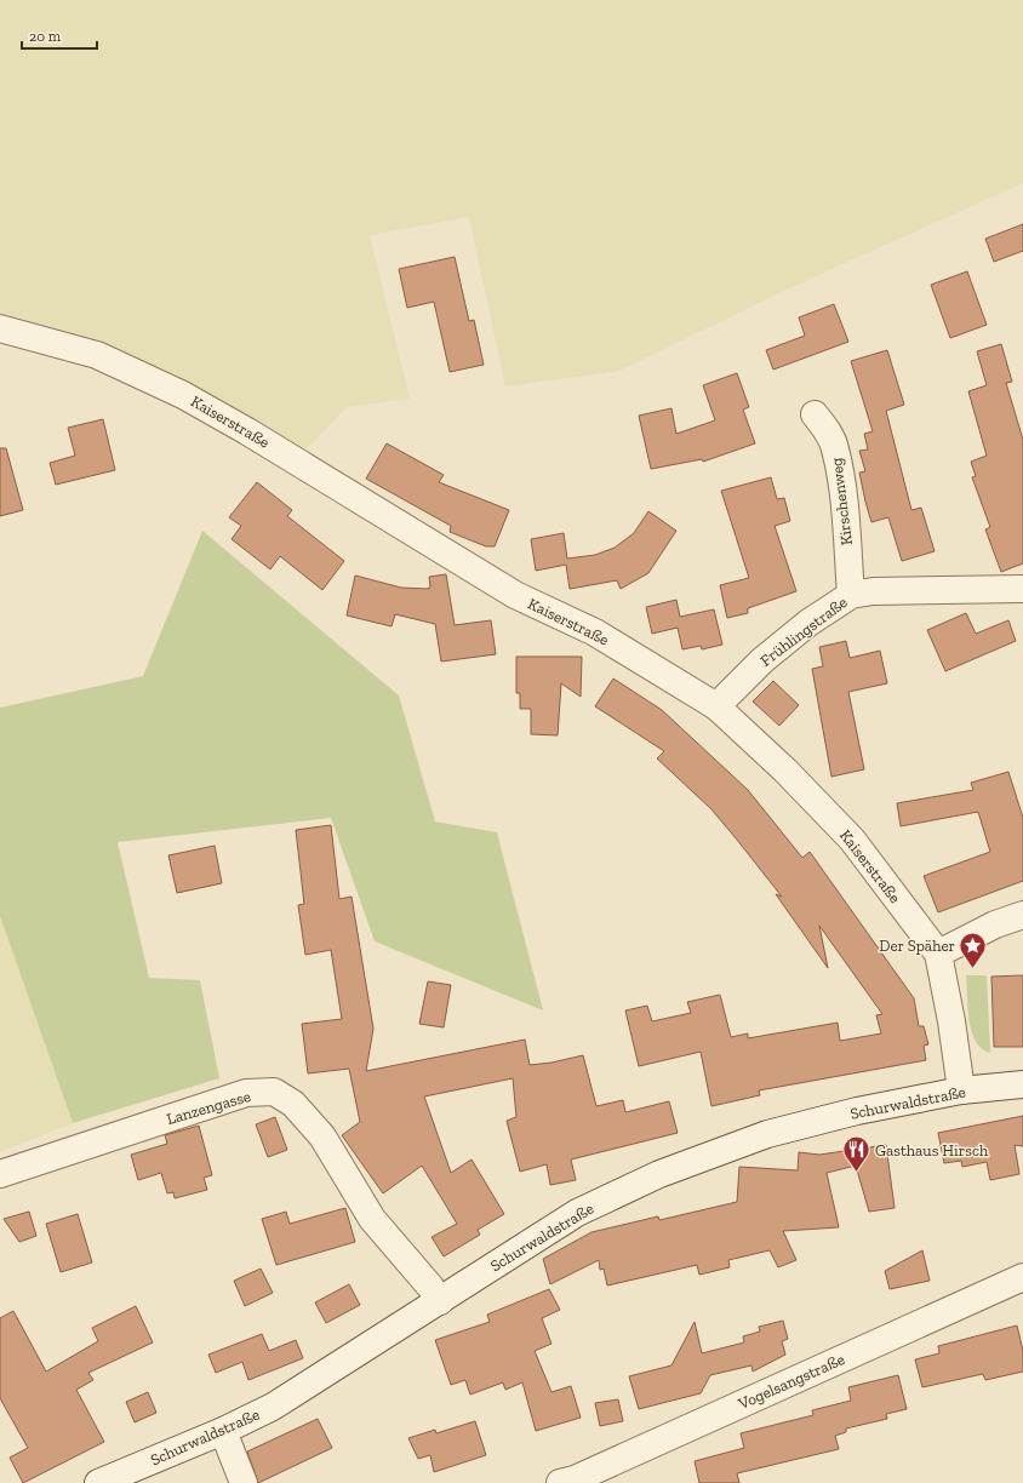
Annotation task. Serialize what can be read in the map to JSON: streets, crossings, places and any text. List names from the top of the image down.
{
  "streets": {
    "street": [
      "Kaiserstraße",
      "Kirschenweg",
      "Frühlingstraße",
      "Schurwaldstraße",
      "Lanzengasse",
      "Vogelsangstraße"
    ]
  },
  "crossings": [
    ["Kaiserstraße", "Frühlingstraße"],
    ["Kaiserstraße", "Schurwaldstraße"],
    ["Kirschenweg", "Frühlingstraße"],
    ["Schurwaldstraße", "Lanzengasse"]
  ],
  "places": {
    "place": ["Der Späher"],
    "restaurant": ["Gasthaus Hirsch"]
  },
  "scale_bar": "20 m"
}
